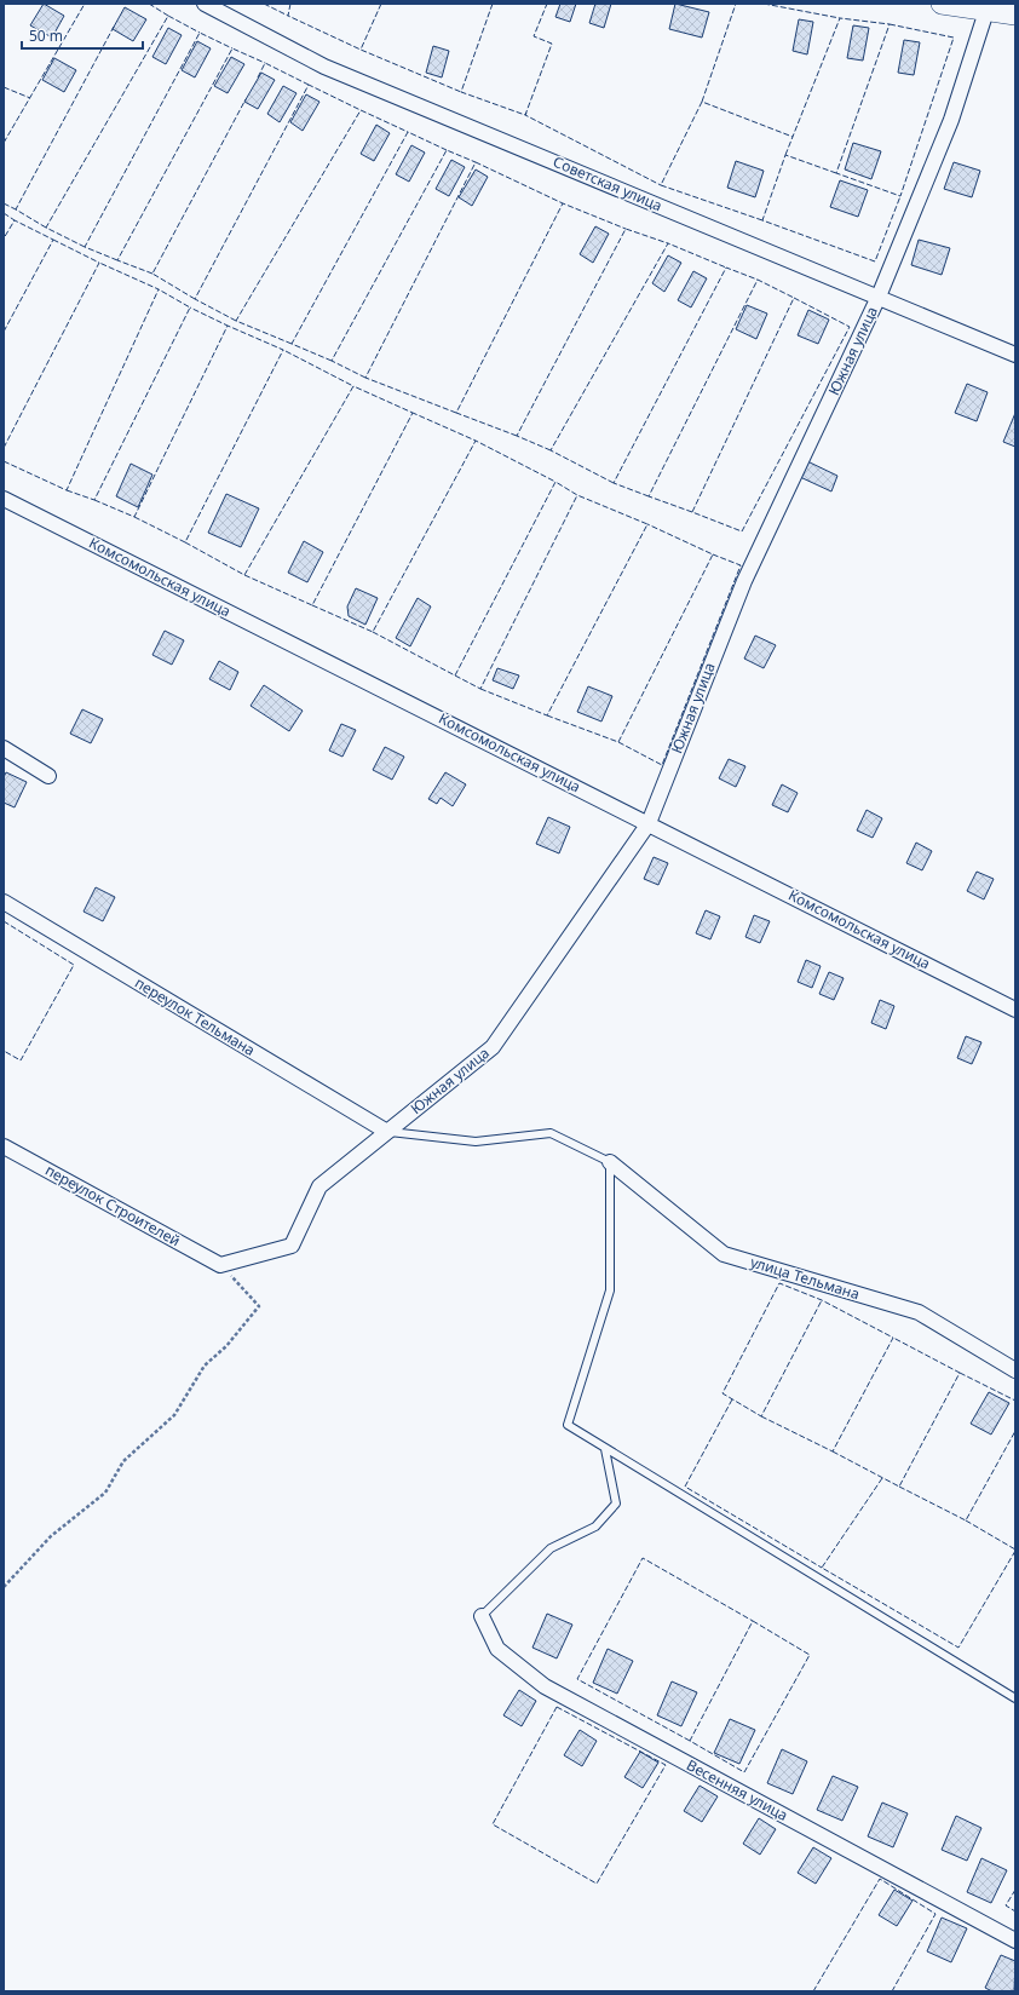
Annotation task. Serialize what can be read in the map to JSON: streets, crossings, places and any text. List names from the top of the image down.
{
  "streets": {
    "street": [
      "Советская улица",
      "Южная улица",
      "Комсомольская улица",
      "переулок Тельмана",
      "переулок Строителей",
      "улица Тельмана",
      "Весенняя улица"
    ]
  },
  "crossings": [
    ["Советская улица", "Южная улица"],
    ["Южная улица", "Комсомольская улица"],
    ["Южная улица", "переулок Тельмана"],
    ["Южная улица", "переулок Строителей"]
  ],
  "scale_bar": "50 m"
}
